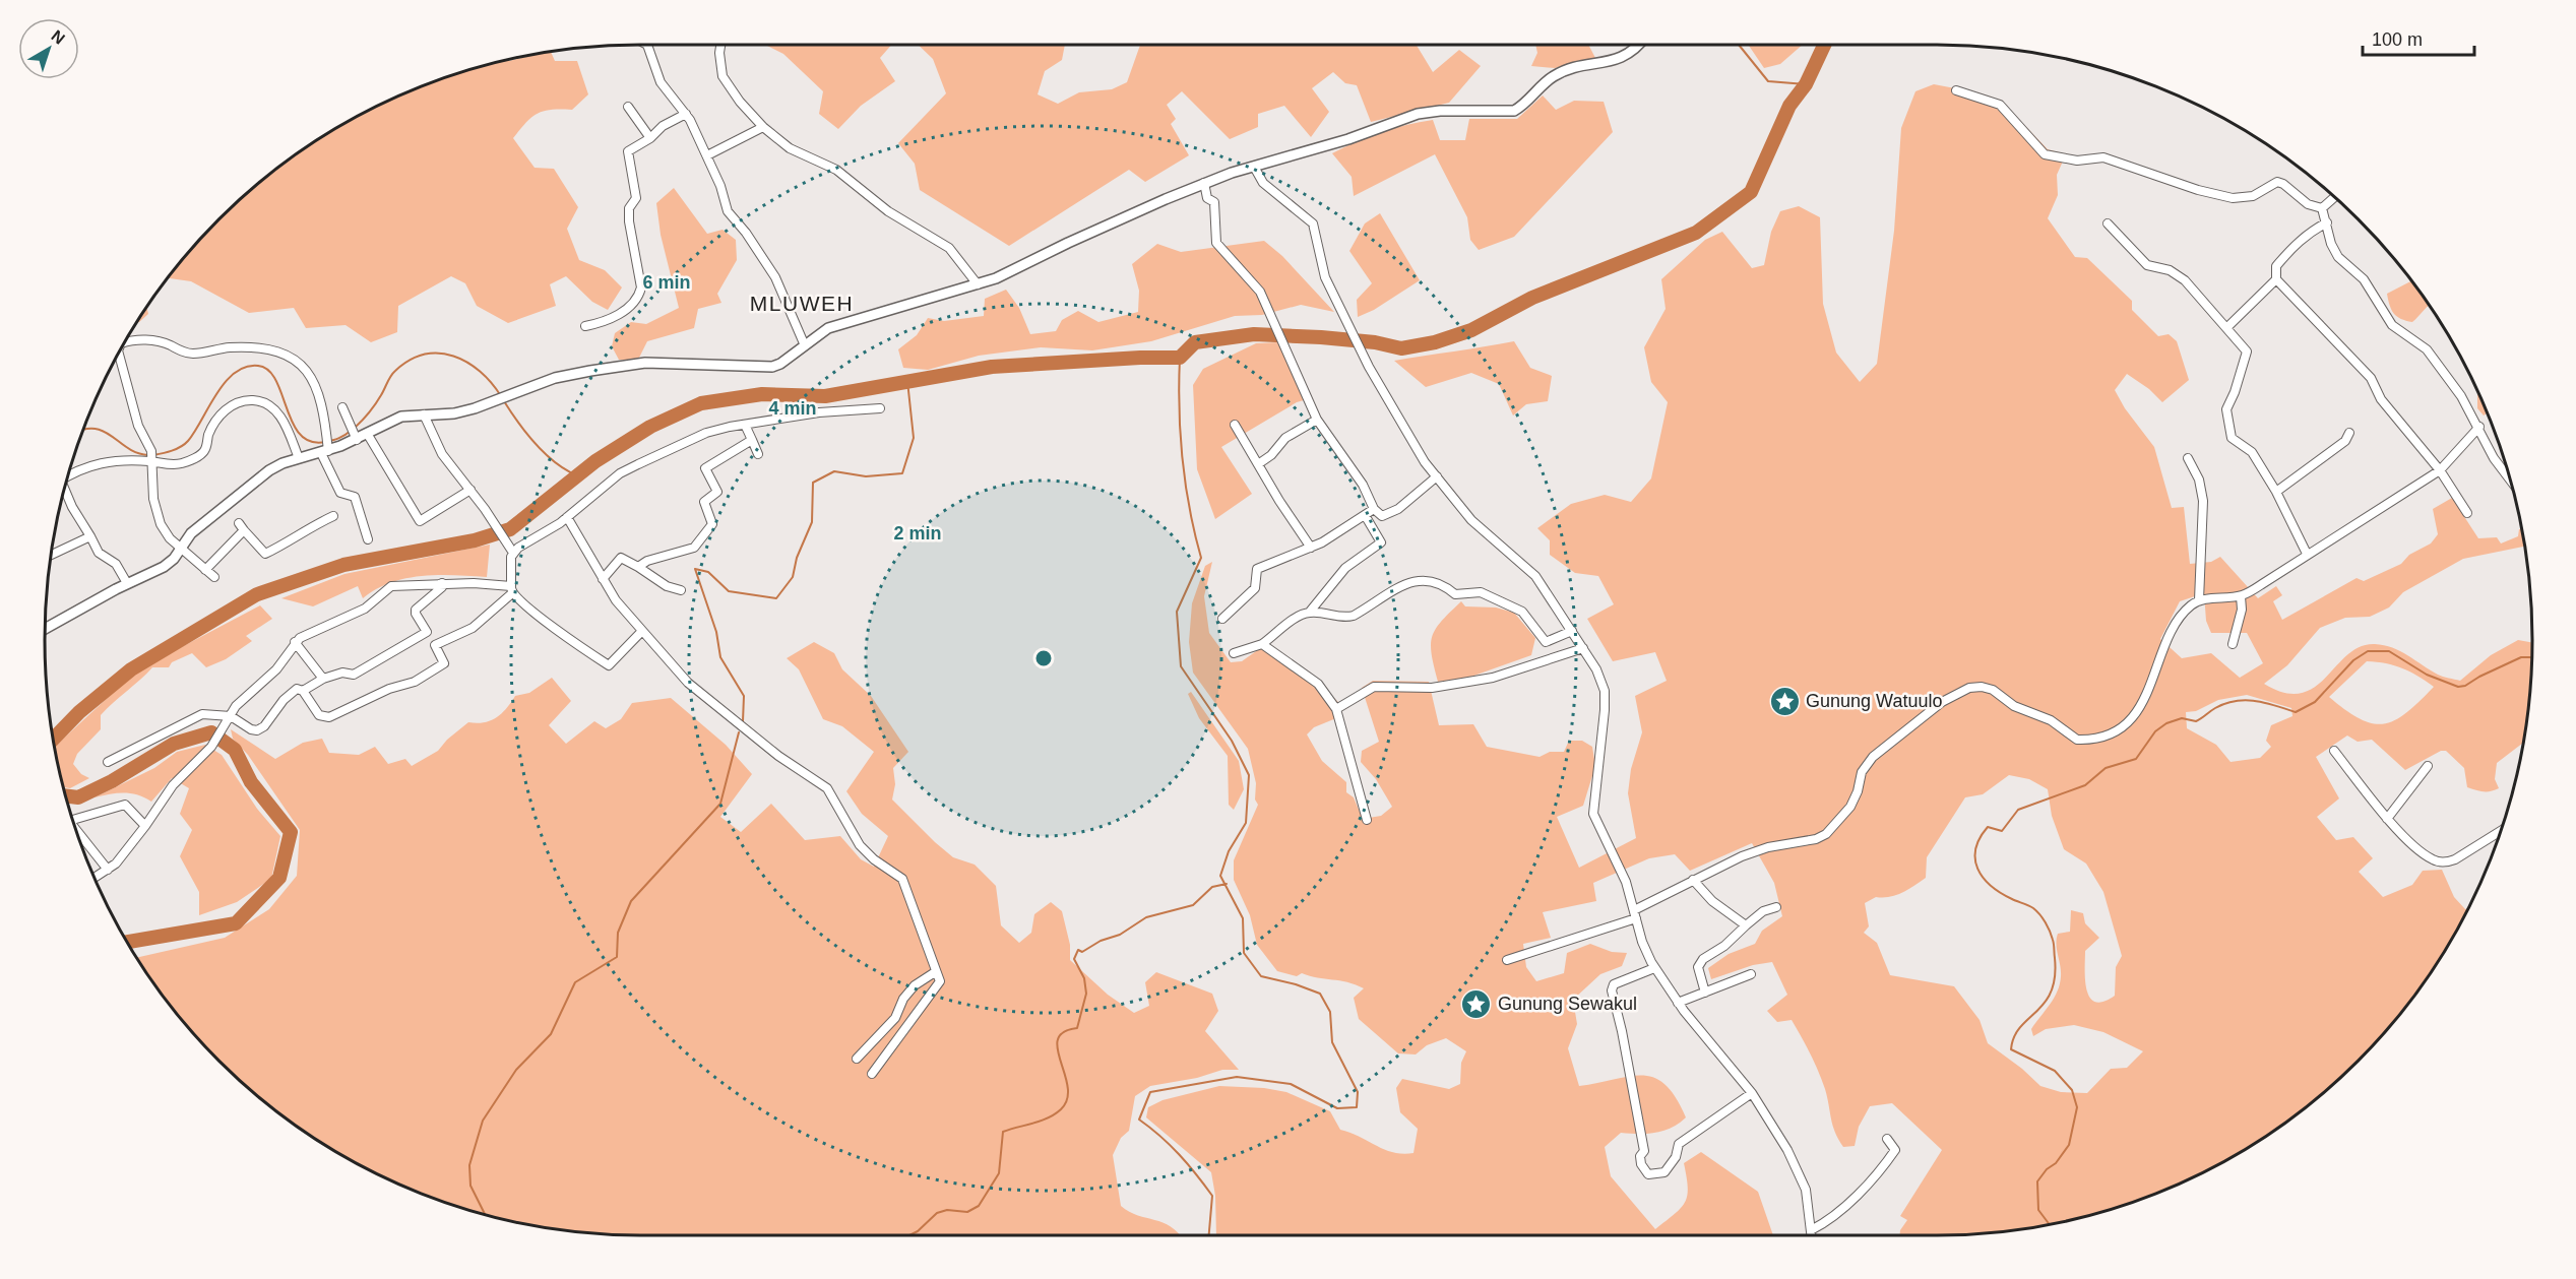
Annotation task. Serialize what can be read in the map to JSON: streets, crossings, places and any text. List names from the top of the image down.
{
  "districts": ["MLUWEH"],
  "places": {
    "place": ["Gunung Watuulo", "Gunung Sewakul"]
  },
  "scale_bar": "100 m",
  "north": "top right",
  "rings": ["6 min", "4 min", "2 min"]
}
